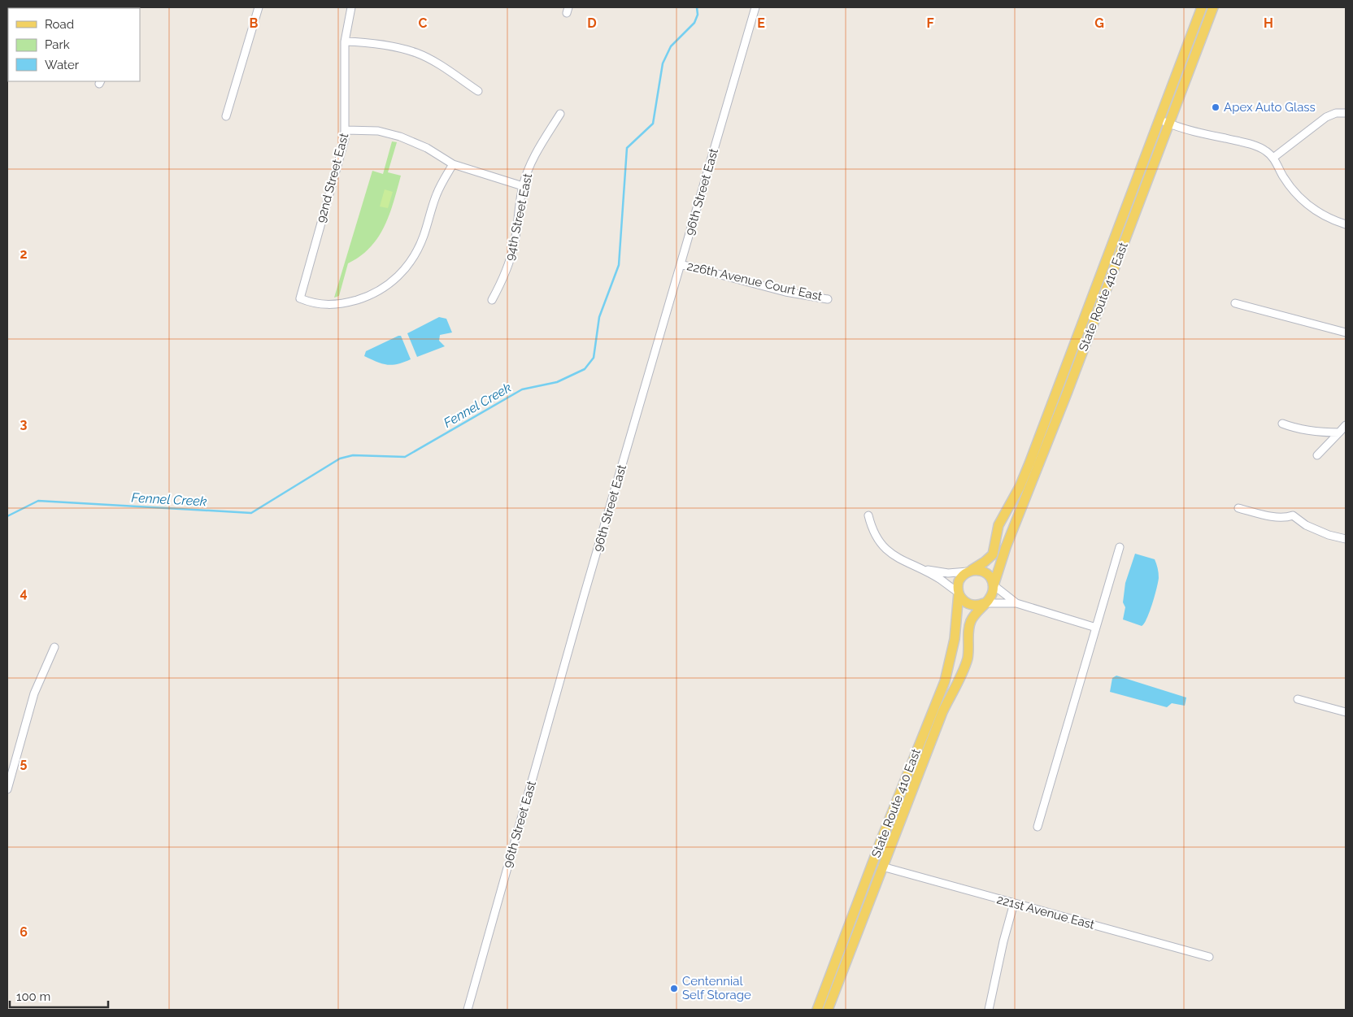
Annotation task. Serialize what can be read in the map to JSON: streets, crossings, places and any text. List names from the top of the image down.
{
  "streets": {
    "main road": ["State Route 410 East"],
    "street": [
      "92nd Street East",
      "96th Street East",
      "94th Street East",
      "226th Avenue Court East",
      "221st Avenue East"
    ]
  },
  "crossings": [
    ["96th Street East", "226th Avenue Court East"],
    ["State Route 410 East", "221st Avenue East"]
  ],
  "water": ["Fennel Creek"],
  "places": ["Apex Auto Glass", "Centennial Self Storage"],
  "legend": ["Road", "Park", "Water"],
  "scale_bar": "100 m",
  "grid": {
    "columns": [
      "B",
      "C",
      "D",
      "E",
      "F",
      "G",
      "H"
    ],
    "rows": [
      "2",
      "3",
      "4",
      "5",
      "6"
    ]
  }
}
